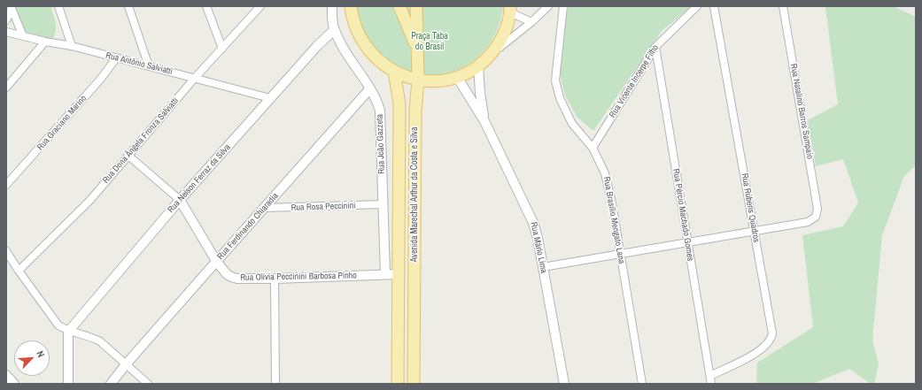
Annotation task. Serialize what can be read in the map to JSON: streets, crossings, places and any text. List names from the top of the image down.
{
  "streets": {
    "main road": ["Avenida Marechal Arthur da Costa e Silva"],
    "street": [
      "Rua Antônio Salviatti",
      "Rua Vicente Incerpe Filho",
      "Rua Natalino Barros Sampaio",
      "Rua Graciano Marino",
      "Rua Dona Ângela Fronza Salviatti",
      "Rua João Gazzeta",
      "Rua Nelson Ferraz da Silva",
      "Rua Rosa Peccinini",
      "Rua Rúbens Quadros",
      "Rua Pércio Machado Gomes",
      "Rua Brasílio Mengato Lana",
      "Rua Ferdinando Chiaradia",
      "Rua Mário Lima",
      "Rua Olívia Peccinini Barbosa Pinho"
    ]
  },
  "crossings": [
    ["Rua Antônio Salviatti", "Rua Graciano Marino"],
    ["Rua Antônio Salviatti", "Rua Dona Ângela Fronza Salviatti"],
    ["Rua Antônio Salviatti", "Rua Nelson Ferraz da Silva"],
    ["Rua Vicente Incerpe Filho", "Rua Pércio Machado Gomes"],
    ["Rua Vicente Incerpe Filho", "Rua Brasílio Mengato Lana"],
    ["Rua Natalino Barros Sampaio", "Rua Rúbens Quadros"],
    ["Rua Dona Ângela Fronza Salviatti", "Rua Olívia Peccinini Barbosa Pinho"],
    ["Rua João Gazzeta", "Rua Nelson Ferraz da Silva"],
    ["Rua João Gazzeta", "Rua Rosa Peccinini"],
    ["Rua João Gazzeta", "Rua Ferdinando Chiaradia"],
    ["Rua João Gazzeta", "Rua Olívia Peccinini Barbosa Pinho"],
    ["Rua Nelson Ferraz da Silva", "Rua Olívia Peccinini Barbosa Pinho"],
    ["Avenida Marechal Arthur da Costa e Silva", "Rua Olívia Peccinini Barbosa Pinho"],
    ["Rua Rosa Peccinini", "Rua Ferdinando Chiaradia"],
    ["Rua Rúbens Quadros", "Rua Pércio Machado Gomes"],
    ["Rua Ferdinando Chiaradia", "Rua Olívia Peccinini Barbosa Pinho"]
  ],
  "parks": ["Praça Taba do Brasil"],
  "north": "top right"
}
